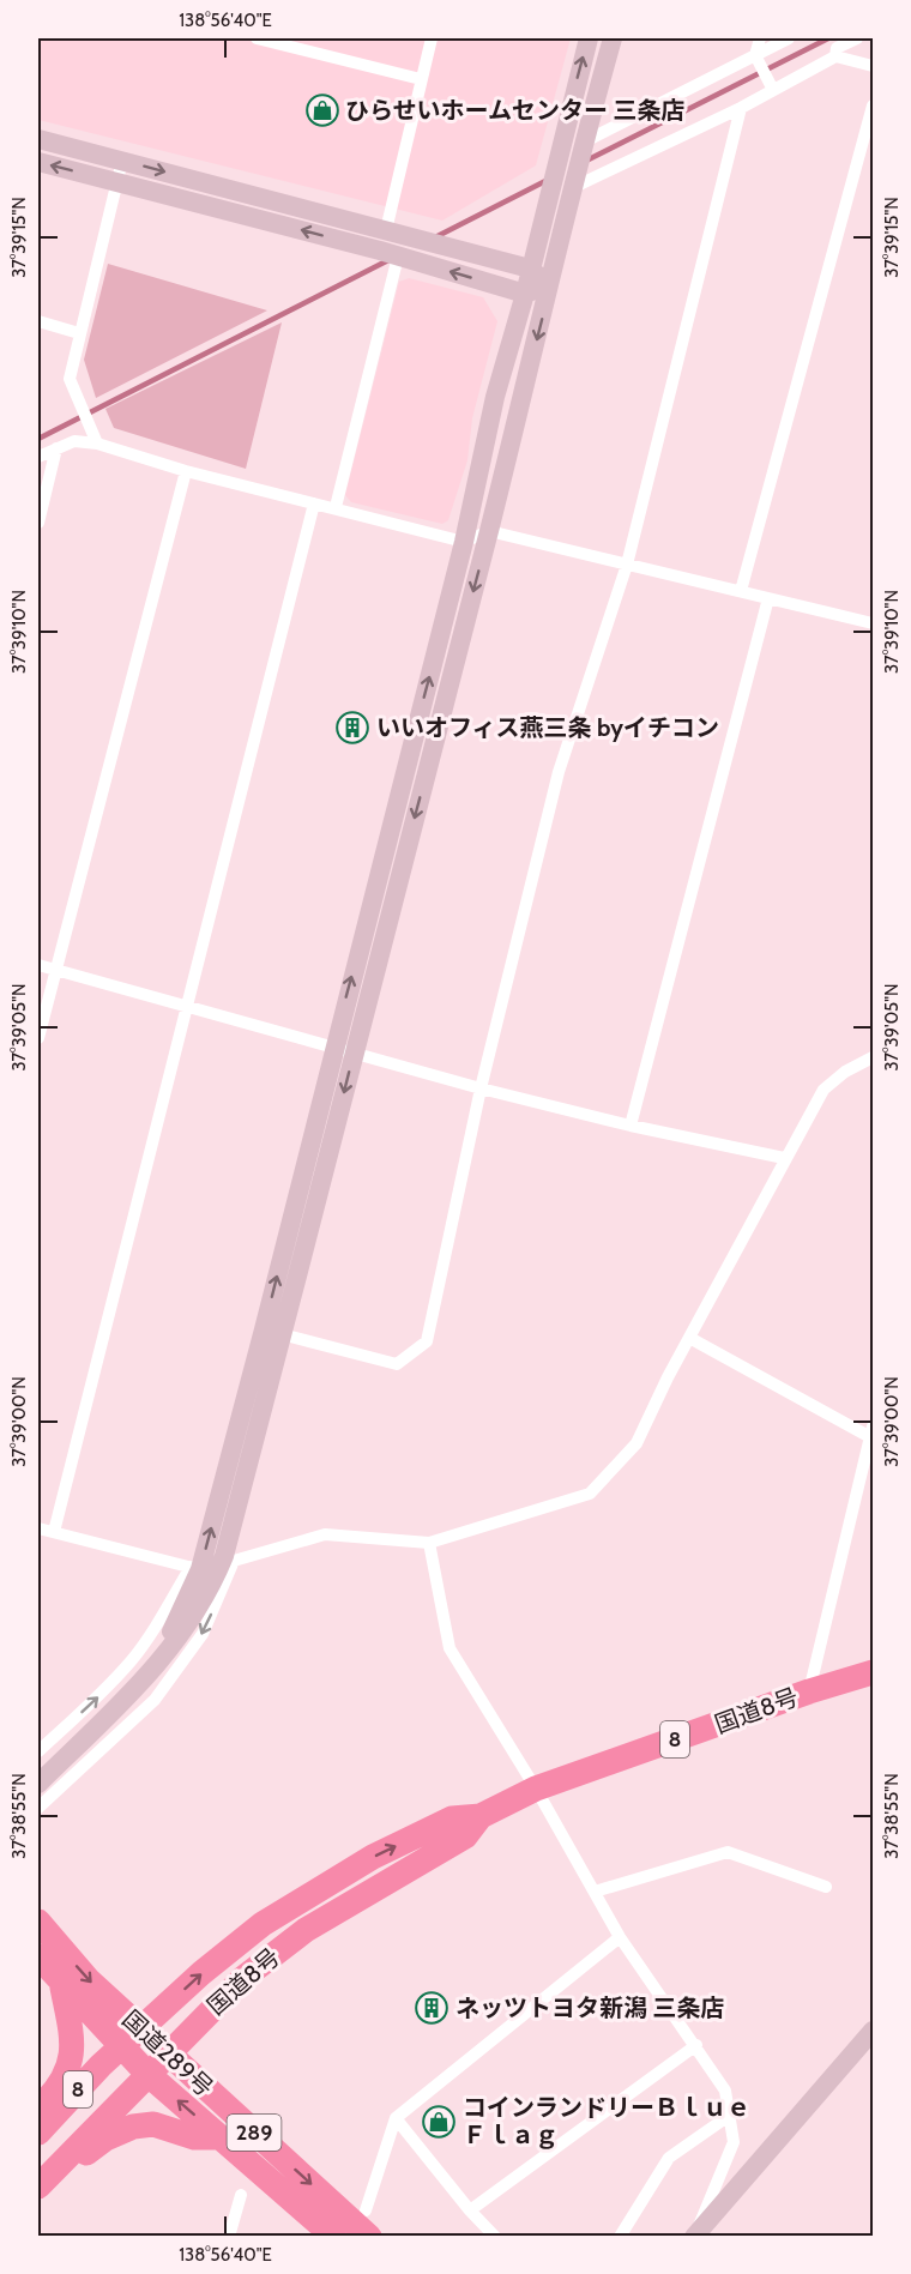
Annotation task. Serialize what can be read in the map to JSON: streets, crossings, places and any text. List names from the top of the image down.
{
  "streets": {
    "highway": [
      "国道8号",
      "8",
      "国道289号",
      "289"
    ]
  },
  "crossings": [
    ["国道8号", "国道289号"]
  ],
  "places": {
    "shop": ["ひらせいホームセンター 三条店", "コインランドリーＢｌｕｅ Ｆｌａｇ"],
    "building": ["いいオフィス燕三条 byイチコン", "ネッツトヨタ新潟 三条店"]
  },
  "coordinates": [
    "138°56'40\"E",
    "37°39'15\"N",
    "37°39'10\"N",
    "37°39'05\"N",
    "37°39'00\"N",
    "37°38'55\"N"
  ]
}
